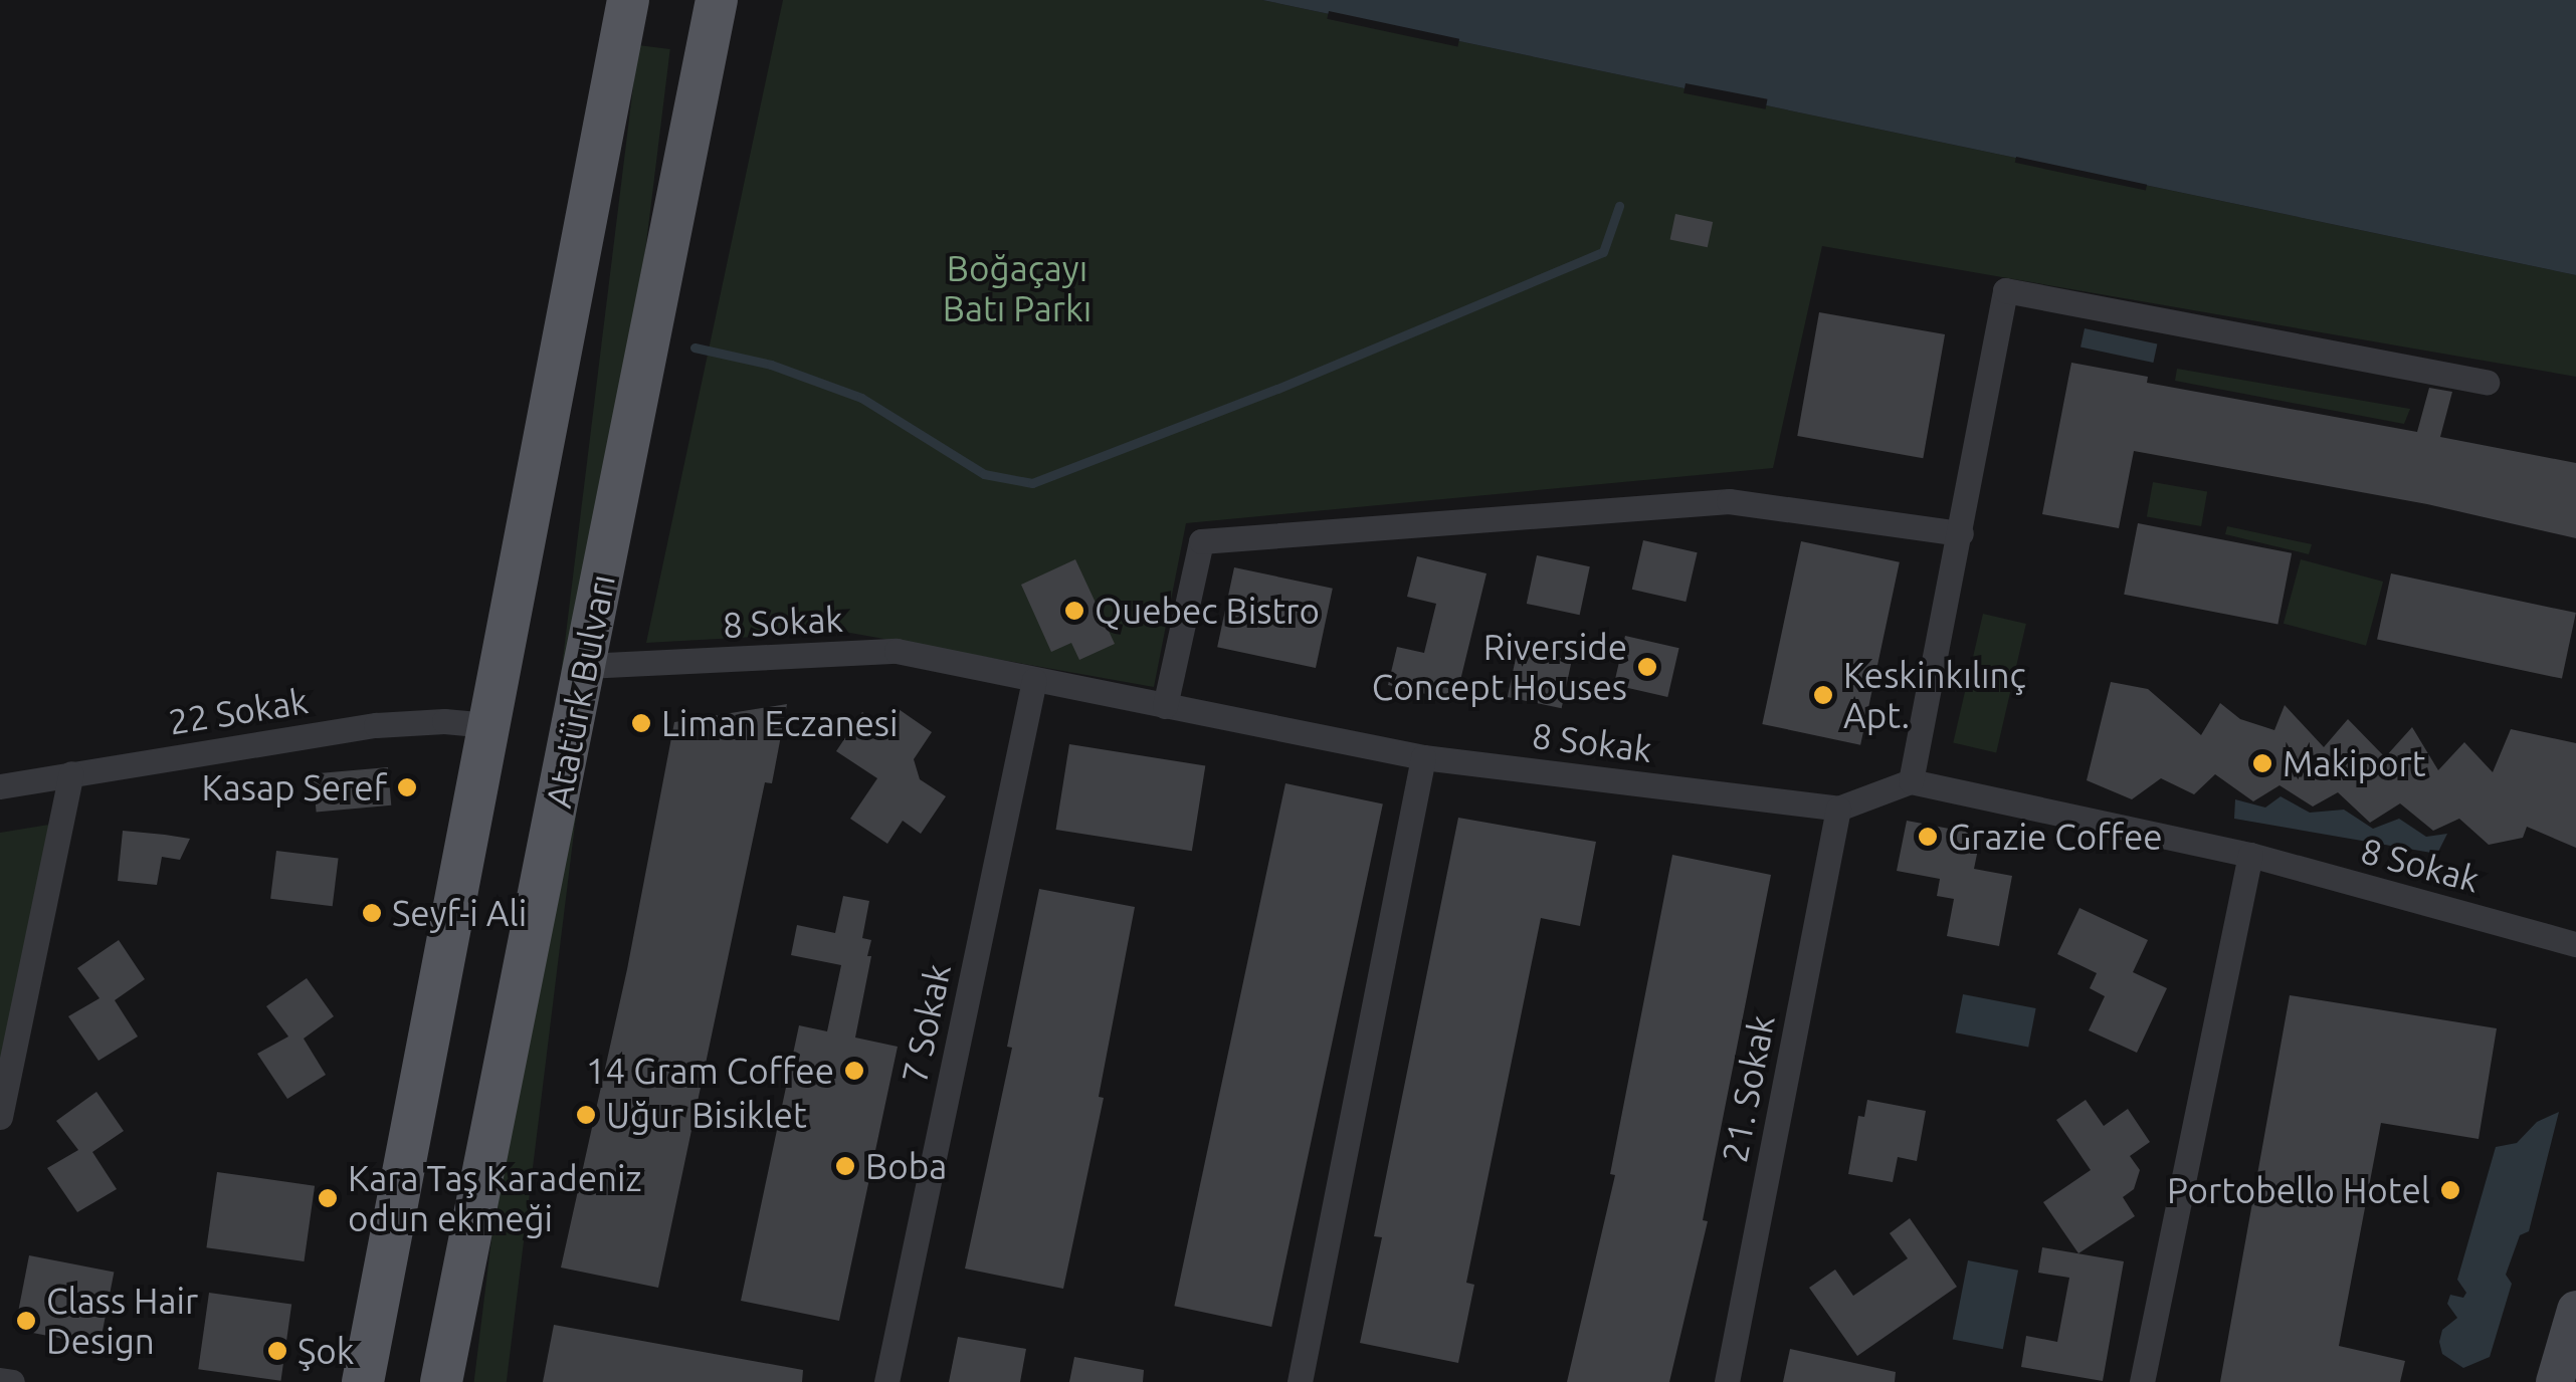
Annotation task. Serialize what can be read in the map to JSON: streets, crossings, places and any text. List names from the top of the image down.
{
  "streets": {
    "main road": ["Atatürk Bulvarı"],
    "street": [
      "8 Sokak",
      "22 Sokak",
      "7 Sokak",
      "21. Sokak"
    ]
  },
  "crossings": [
    ["8 Sokak", "Atatürk Bulvarı"],
    ["8 Sokak", "7 Sokak"],
    ["8 Sokak", "21. Sokak"]
  ],
  "parks": ["Boğaçayı Batı Parkı"],
  "places": [
    "Quebec Bistro",
    "Riverside Concept Houses",
    "Keskinkılınç Apt.",
    "Liman Eczanesi",
    "Makiport",
    "Kasap Seref",
    "Grazie Coffee",
    "Seyf-i Ali",
    "14 Gram Coffee",
    "Uğur Bisiklet",
    "Boba",
    "Portobello Hotel",
    "Kara Taş Karadeniz odun ekmeği",
    "Class Hair Design",
    "Şok"
  ]
}
